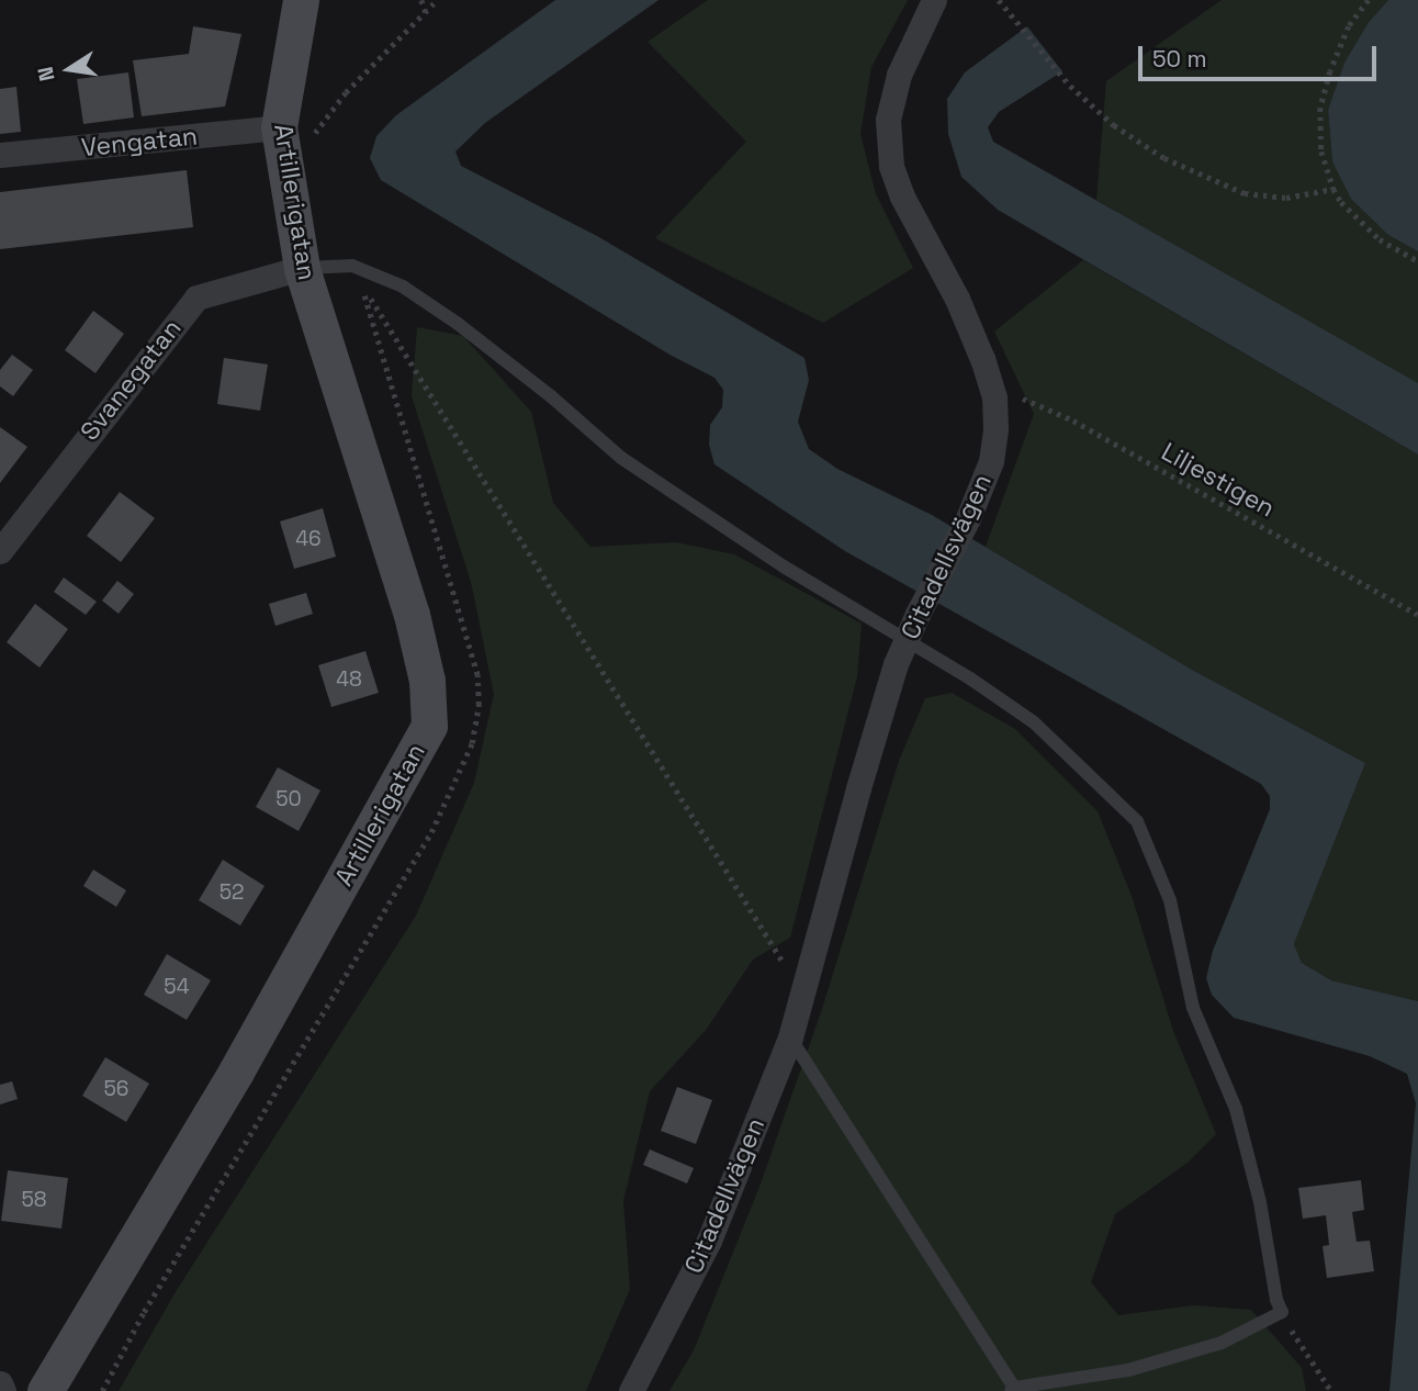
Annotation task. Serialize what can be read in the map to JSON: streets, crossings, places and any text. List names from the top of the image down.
{
  "streets": {
    "street": [
      "Vengatan",
      "Artillerigatan",
      "Svanegatan",
      "Citadellsvägen",
      "Citadellvägen"
    ],
    "path": ["Liljestigen"]
  },
  "crossings": [
    ["Vengatan", "Artillerigatan"],
    ["Artillerigatan", "Svanegatan"],
    ["Liljestigen", "Citadellsvägen"],
    ["Citadellsvägen", "Citadellvägen"]
  ],
  "house_numbers": [
    "46",
    "48",
    "50",
    "52",
    "54",
    "56",
    "58"
  ],
  "scale_bar": "50 m",
  "north": "left"
}
